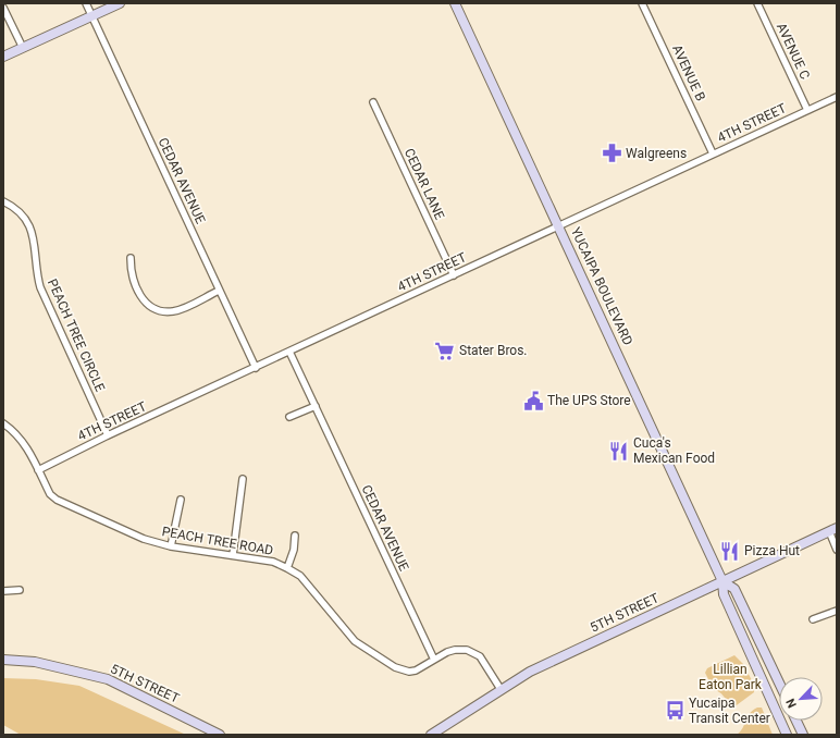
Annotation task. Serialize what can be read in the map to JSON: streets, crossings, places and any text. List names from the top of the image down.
{
  "streets": {
    "main road": ["YUCAIPA BOULEVARD", "5TH STREET"],
    "street": [
      "AVENUE C",
      "AVENUE B",
      "4TH STREET",
      "CEDAR AVENUE",
      "CEDAR LANE",
      "PEACH TREE CIRCLE",
      "PEACH TREE ROAD"
    ]
  },
  "crossings": [
    ["AVENUE C", "4TH STREET"],
    ["AVENUE B", "4TH STREET"],
    ["4TH STREET", "CEDAR AVENUE"],
    ["4TH STREET", "CEDAR LANE"],
    ["4TH STREET", "YUCAIPA BOULEVARD"],
    ["4TH STREET", "PEACH TREE CIRCLE"],
    ["4TH STREET", "PEACH TREE ROAD"],
    ["CEDAR AVENUE", "PEACH TREE ROAD"],
    ["YUCAIPA BOULEVARD", "5TH STREET"],
    ["PEACH TREE ROAD", "5TH STREET"]
  ],
  "parks": ["Lillian Eaton Park"],
  "places": {
    "pharmacy": ["Walgreens"],
    "supermarket": ["Stater Bros."],
    "public building": ["The UPS Store"],
    "restaurant": ["Cuca's Mexican Food", "Pizza Hut"],
    "bus stop": ["Yucaipa Transit Center"]
  },
  "north": "bottom left"
}
